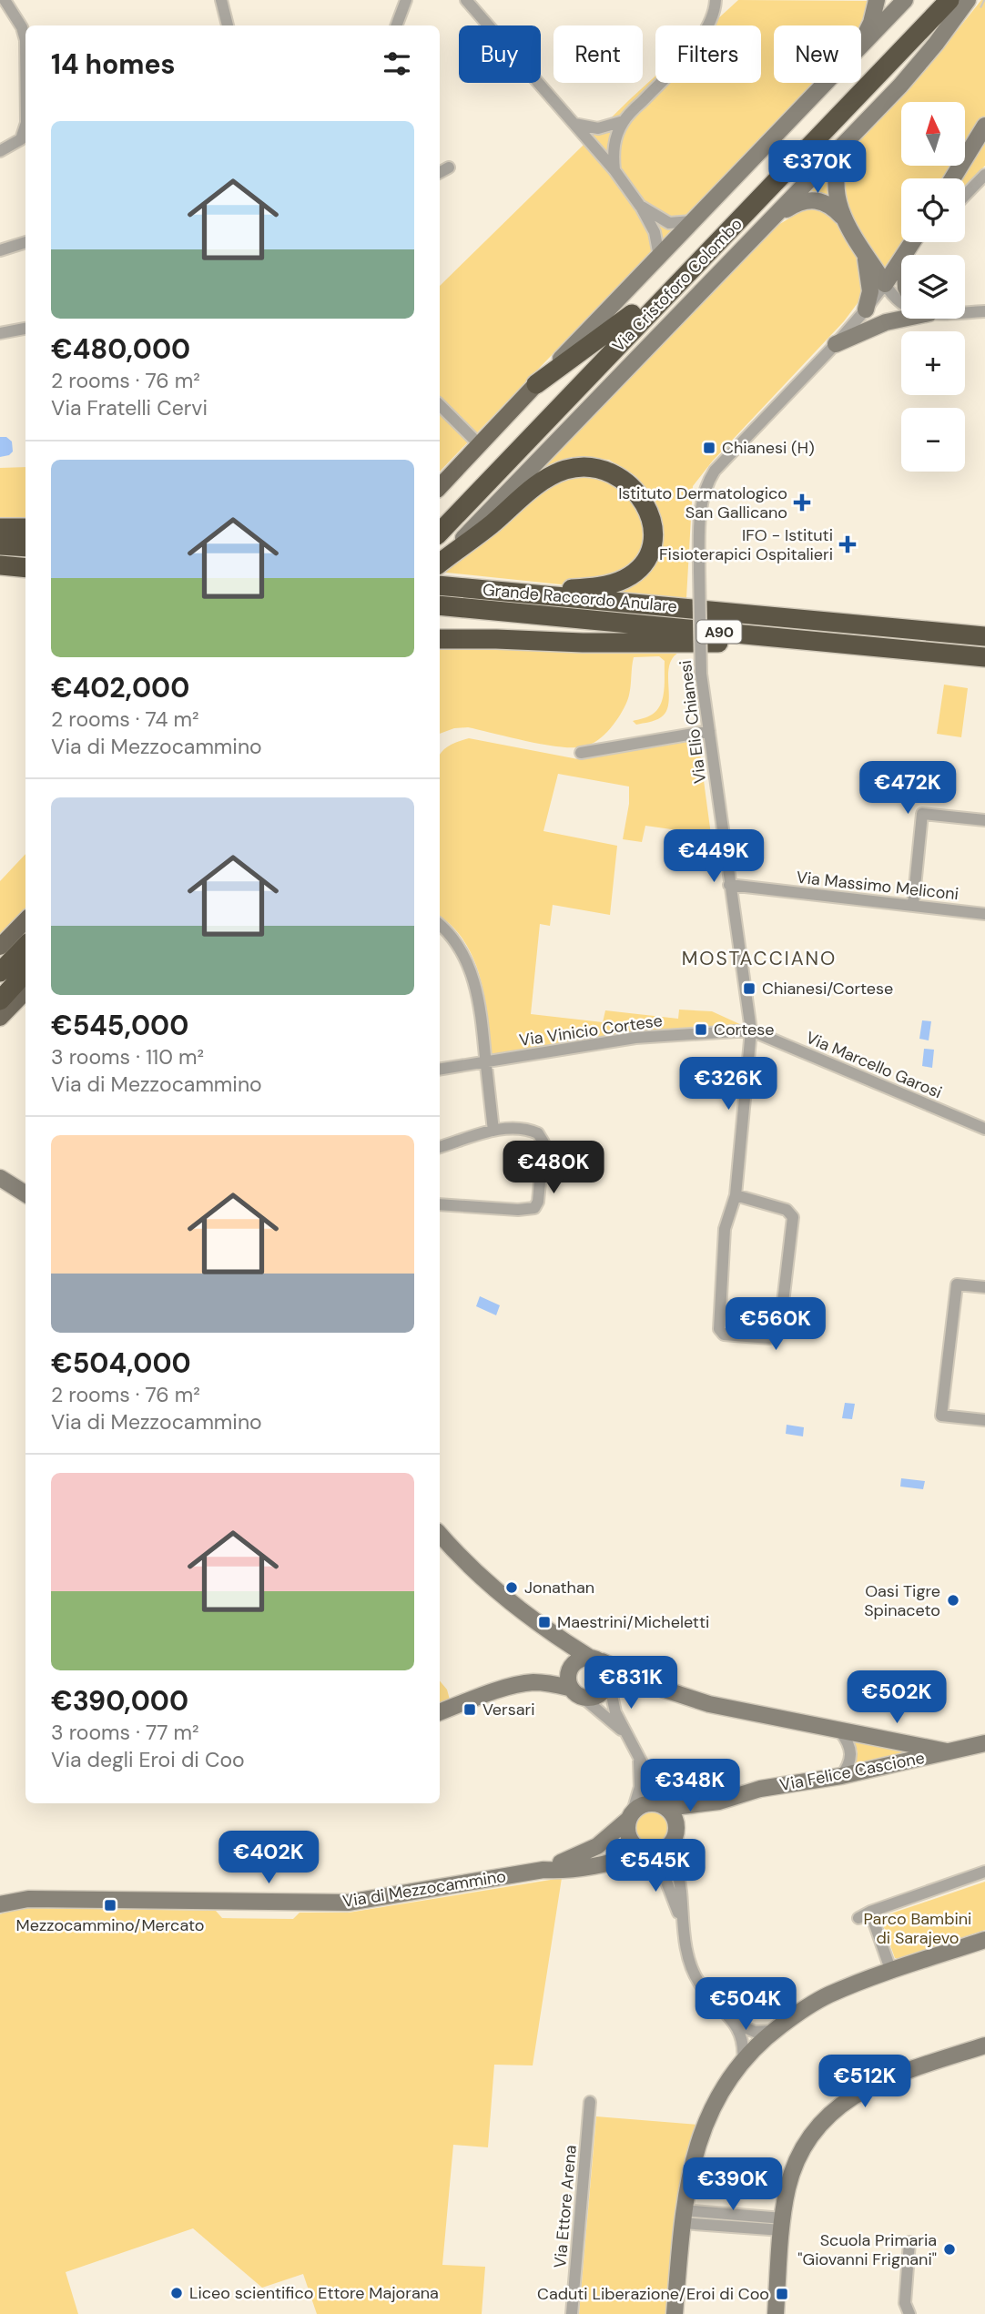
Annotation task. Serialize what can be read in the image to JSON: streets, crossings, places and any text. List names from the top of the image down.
{
  "streets": {
    "highway": ["Via Cristoforo Colombo", "Grande Raccordo Anulare", "A90"],
    "street": [
      "Via Elio Chianesi",
      "Via Massimo Meliconi",
      "Via Vinicio Cortese",
      "Via Marcello Garosi",
      "Via Felice Cascione",
      "Via di Mezzocammino",
      "Via Ettore Arena"
    ]
  },
  "crossings": [
    ["Via Elio Chianesi", "Via Massimo Meliconi"],
    ["Via Elio Chianesi", "Via Vinicio Cortese"],
    ["Via Elio Chianesi", "Via Marcello Garosi"],
    ["Via Vinicio Cortese", "Via Marcello Garosi"],
    ["Via Felice Cascione", "Via di Mezzocammino"]
  ],
  "districts": ["MOSTACCIANO"],
  "parks": ["Parco Bambini di Sarajevo"],
  "places": {
    "transit": [
      "Chianesi (H)",
      "Chianesi/Cortese",
      "Cortese",
      "Maestrini/Micheletti",
      "Versari",
      "Mezzocammino/Mercato",
      "Caduti Liberazione/Eroi di Coo"
    ],
    "health": ["Istituto Dermatologico San Gallicano", "IFO - Istituti Fisioterapici Ospitalieri"],
    "other": [
      "Jonathan",
      "Oasi Tigre Spinaceto",
      "Scuola Primaria \"Giovanni Frignani\"",
      "Liceo scientifico Ettore Majorana"
    ]
  },
  "north": "top",
  "page": {
    "chip": [
      "Buy",
      "Rent",
      "Filters",
      "New"
    ],
    "heading": "14 homes",
    "map_buttons": ["+", "−"],
    "list": [
      {
        "name": "€480,000",
        "note": "2 rooms · 76 m² · Via Fratelli Cervi"
      },
      {
        "name": "€402,000",
        "note": "2 rooms · 74 m² · Via di Mezzocammino"
      },
      {
        "name": "€545,000",
        "note": "3 rooms · 110 m² · Via di Mezzocammino"
      },
      {
        "name": "€504,000",
        "note": "2 rooms · 76 m² · Via di Mezzocammino"
      },
      {
        "name": "€390,000",
        "note": "3 rooms · 77 m² · Via degli Eroi di Coo"
      }
    ],
    "price": [
      "€370K",
      "€472K",
      "€449K",
      "€326K",
      "€480K",
      "€560K",
      "€831K",
      "€502K",
      "€348K",
      "€402K",
      "€545K",
      "€504K",
      "€512K",
      "€390K"
    ]
  }
}
